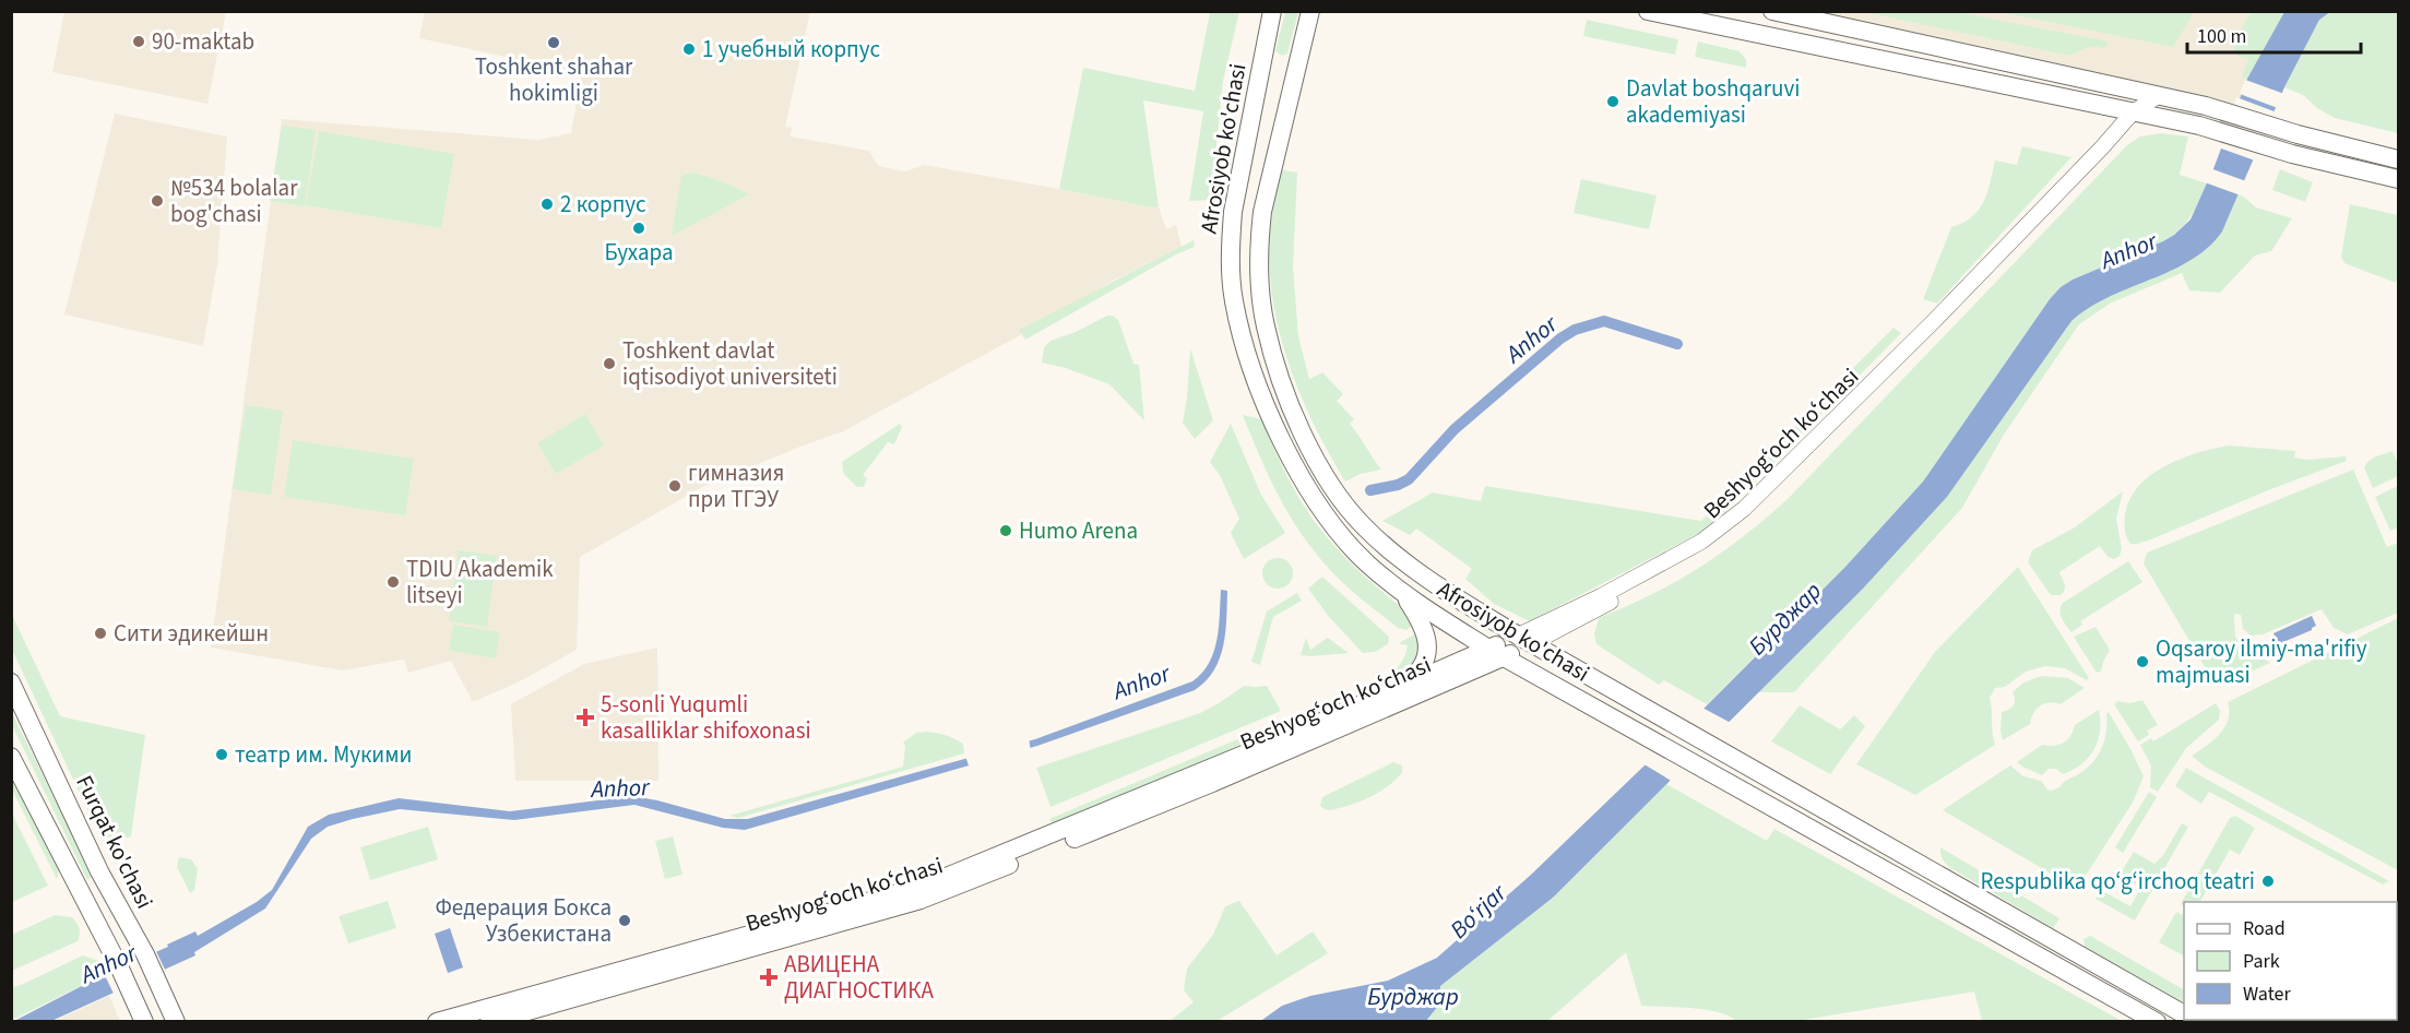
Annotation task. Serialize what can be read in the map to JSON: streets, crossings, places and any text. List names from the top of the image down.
{
  "streets": {
    "main road": ["Afrosiyob ko'chasi", "Beshyogʻoch koʻchasi", "Furqat ko'chasi"]
  },
  "crossings": [
    ["Afrosiyob ko'chasi", "Beshyogʻoch koʻchasi"]
  ],
  "water": ["Anhor", "Бурджар", "Bo‘rjar"],
  "places": {
    "other": [
      "90-maktab",
      "Toshkent shahar hokimligi",
      "1 учебный корпус",
      "Davlat boshqaruvi akademiyasi",
      "№534 bolalar bog'chasi",
      "2 корпус",
      "Бухара",
      "Toshkent davlat iqtisodiyot universiteti",
      "гимназия при ТГЭУ",
      "Humo Arena",
      "TDIU Akademik litseyi",
      "Сити эдикейшн",
      "Oqsaroy ilmiy-ma'rifiy majmuasi",
      "театр им. Мукими",
      "Respublika qo‘g‘irchoq teatri",
      "Федерация Бокса Узбекистана"
    ],
    "health": ["5-sonli Yuqumli kasalliklar shifoxonasi", "АВИЦЕНА ДИАГНОСТИКА"]
  },
  "legend": ["Road", "Park", "Water"],
  "scale_bar": "100 m"
}
